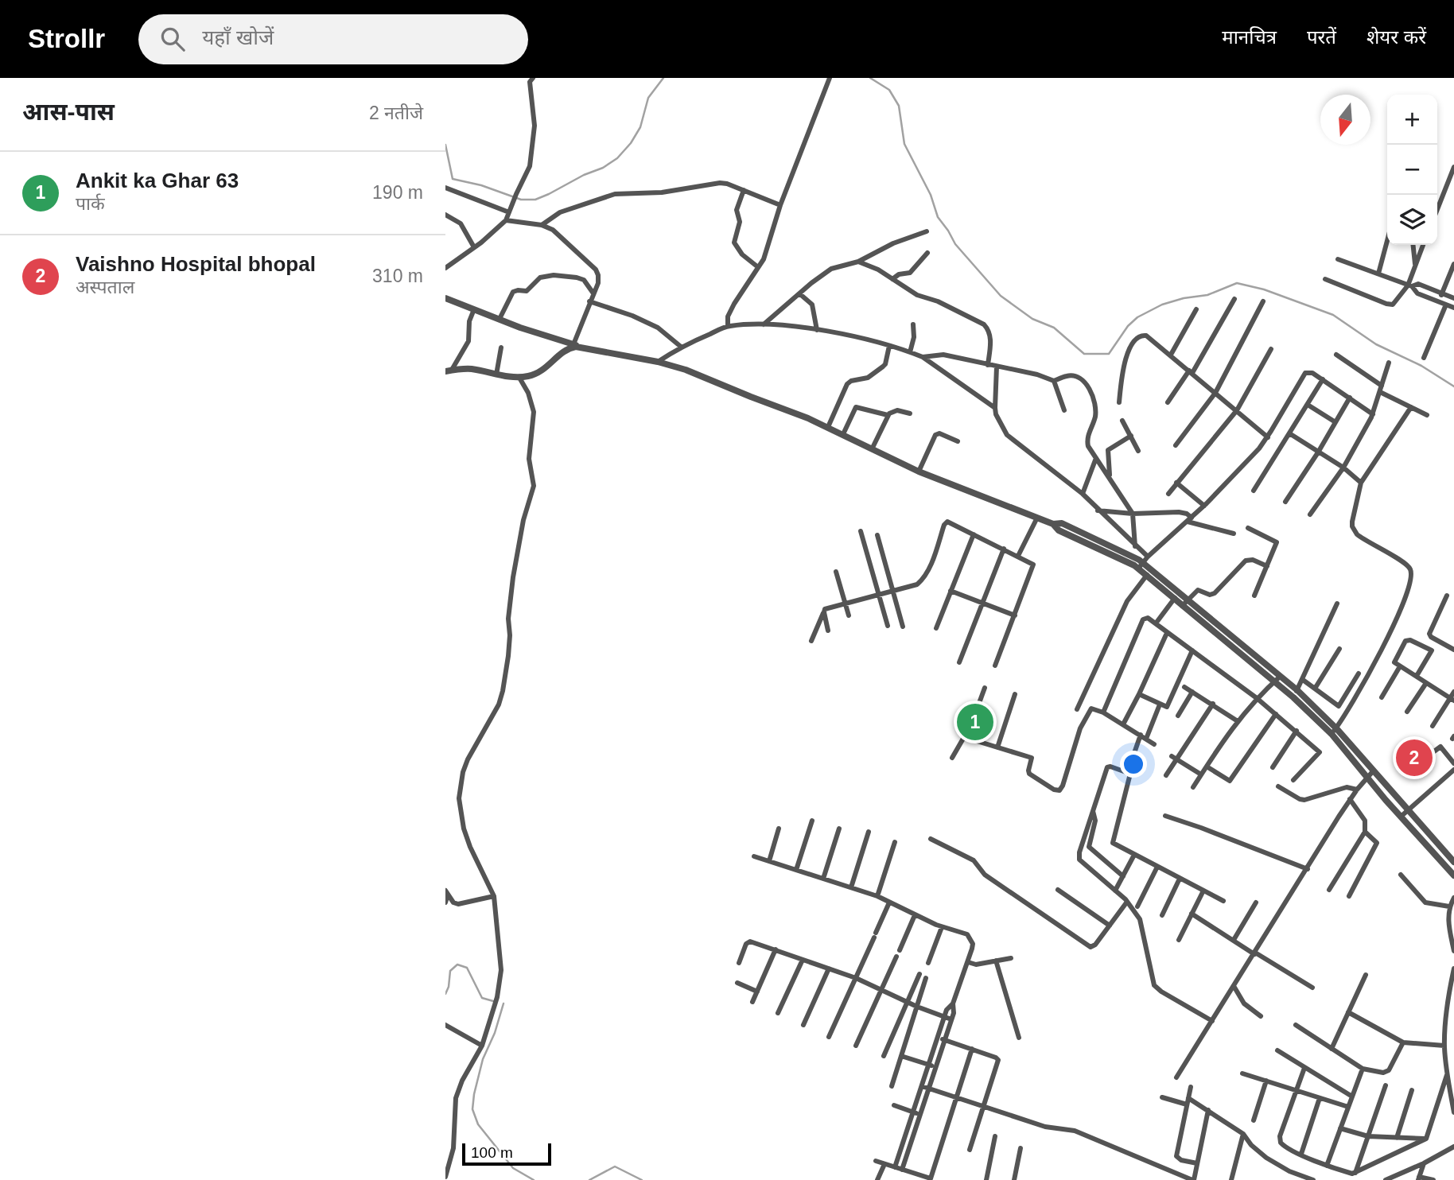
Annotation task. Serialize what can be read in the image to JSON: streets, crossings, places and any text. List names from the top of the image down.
{
  "scale_bar": "100 m",
  "north": "bottom",
  "page": {
    "header": "Strollr",
    "search": "यहाँ खोजें",
    "nav": ["मानचित्र", "परतें", "शेयर करें"],
    "heading": ["आस-पास", "2 नतीजे"],
    "map_buttons": ["+", "−"],
    "list": [
      {
        "mark": "1",
        "name": "Ankit ka Ghar 63",
        "note": "पार्क",
        "value": "190 m"
      },
      {
        "mark": "2",
        "name": "Vaishno Hospital bhopal",
        "note": "अस्पताल",
        "value": "310 m"
      }
    ],
    "pins": ["1", "2"],
    "scale": "100 m"
  }
}
